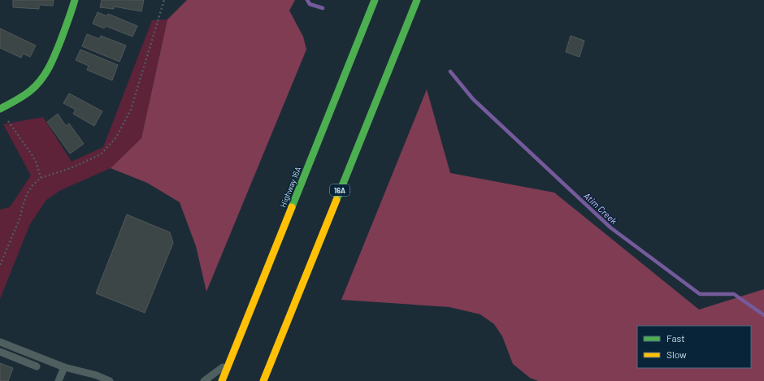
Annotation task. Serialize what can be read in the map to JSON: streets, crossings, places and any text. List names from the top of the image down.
{
  "streets": {
    "main road": ["Highway 16A", "16A"]
  },
  "water": ["Atim Creek"],
  "legend": ["Fast", "Slow"]
}
